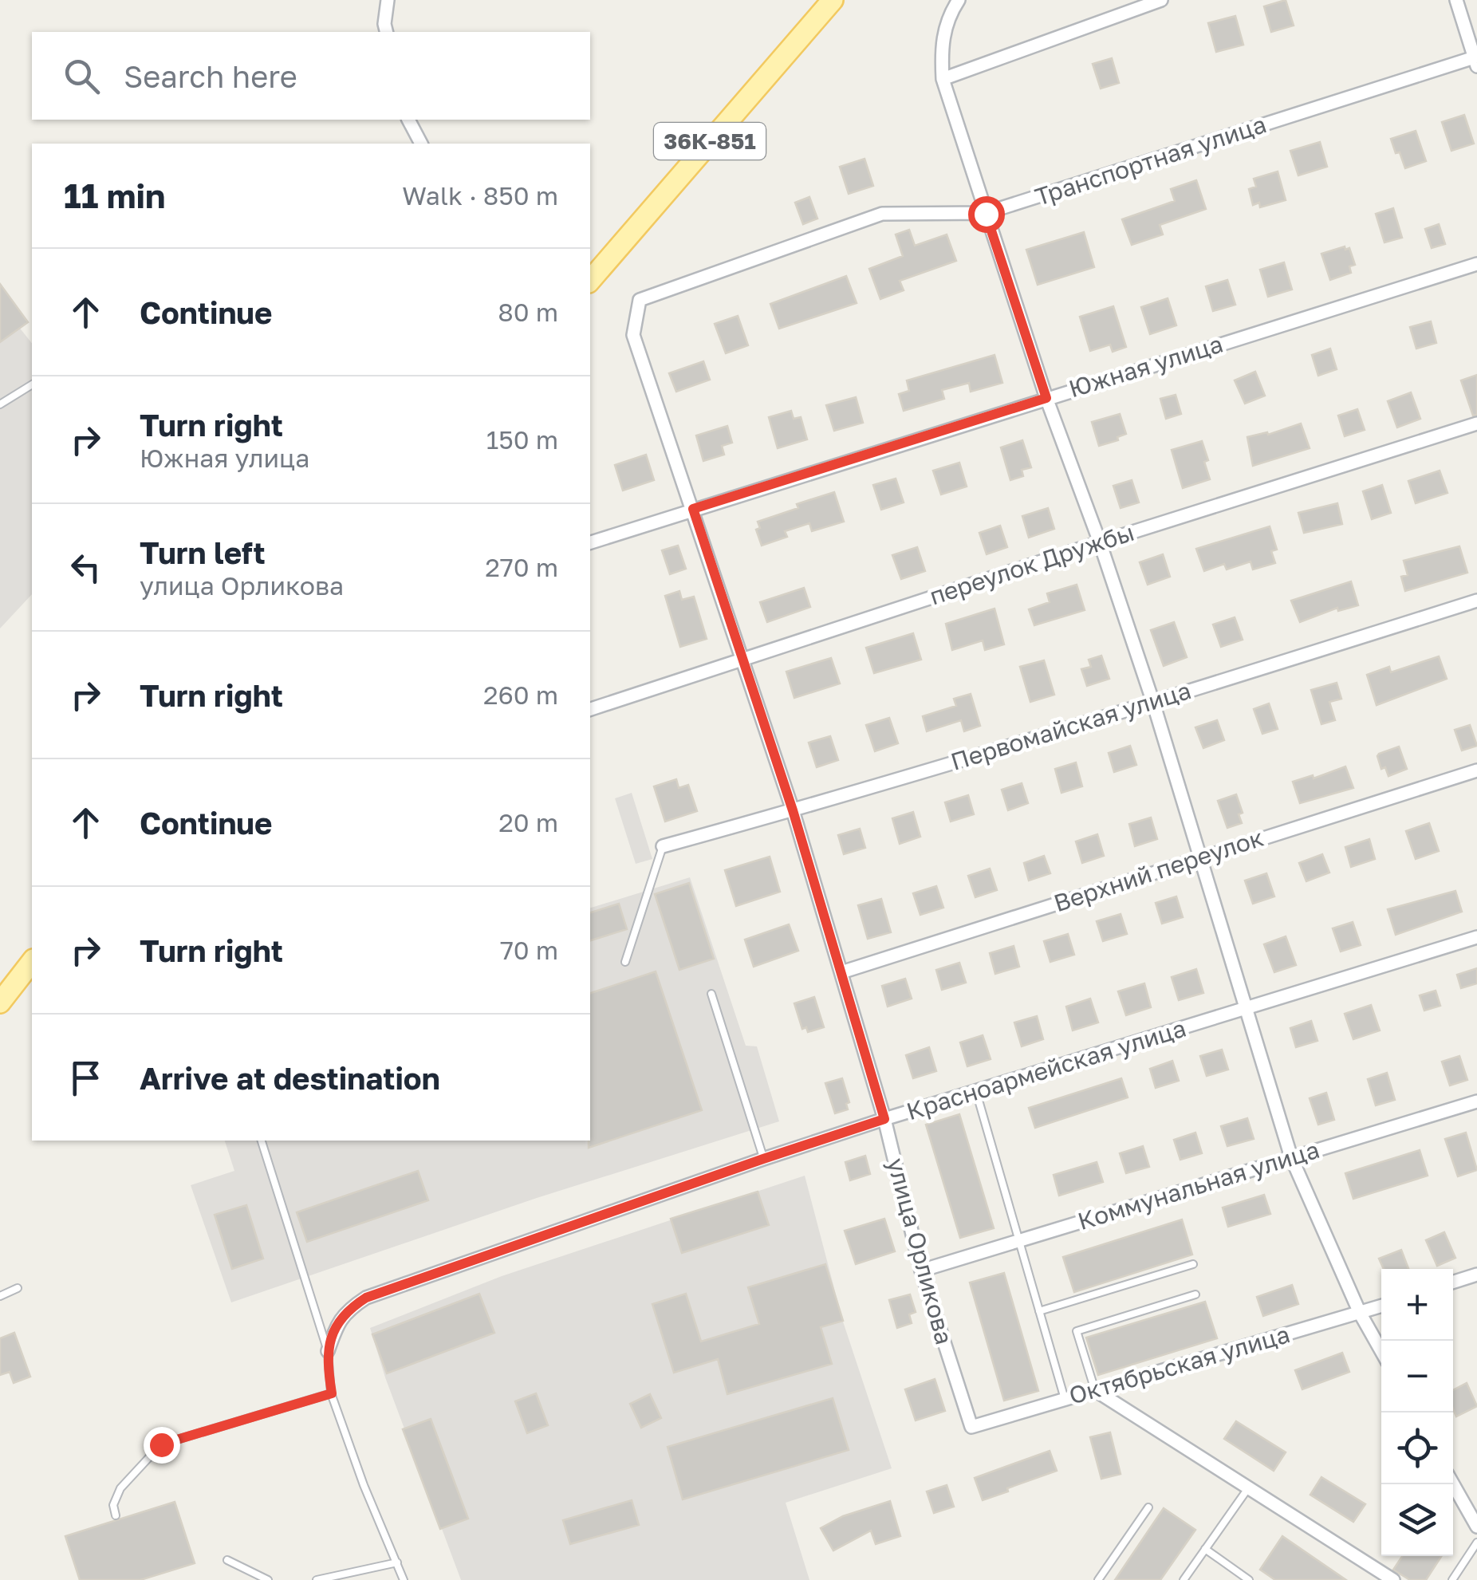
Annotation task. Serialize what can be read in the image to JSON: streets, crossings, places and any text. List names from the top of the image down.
{
  "streets": {
    "main road": ["36К-851"],
    "street": [
      "Транспортная улица",
      "Южная улица",
      "переулок Дружбы",
      "Первомайская улица",
      "Верхний переулок",
      "Красноармейская улица",
      "Коммунальная улица",
      "улица Орликова",
      "Октябрьская улица"
    ]
  },
  "crossings": [
    ["Транспортная улица", "улица Орликова"],
    ["Южная улица", "улица Орликова"],
    ["переулок Дружбы", "улица Орликова"],
    ["Первомайская улица", "улица Орликова"],
    ["Верхний переулок", "улица Орликова"],
    ["Красноармейская улица", "улица Орликова"],
    ["Коммунальная улица", "улица Орликова"],
    ["улица Орликова", "Октябрьская улица"]
  ],
  "page": {
    "search": "Search here",
    "heading": ["11 min", "Walk · 850 m"],
    "list": [
      ["Continue", "80 m"],
      ["Turn right", "Южная улица", "150 m"],
      ["Turn left", "улица Орликова", "270 m"],
      ["Turn right", "260 m"],
      ["Continue", "20 m"],
      ["Turn right", "70 m"],
      "Arrive at destination"
    ],
    "map_buttons": ["+", "−"]
  }
}
